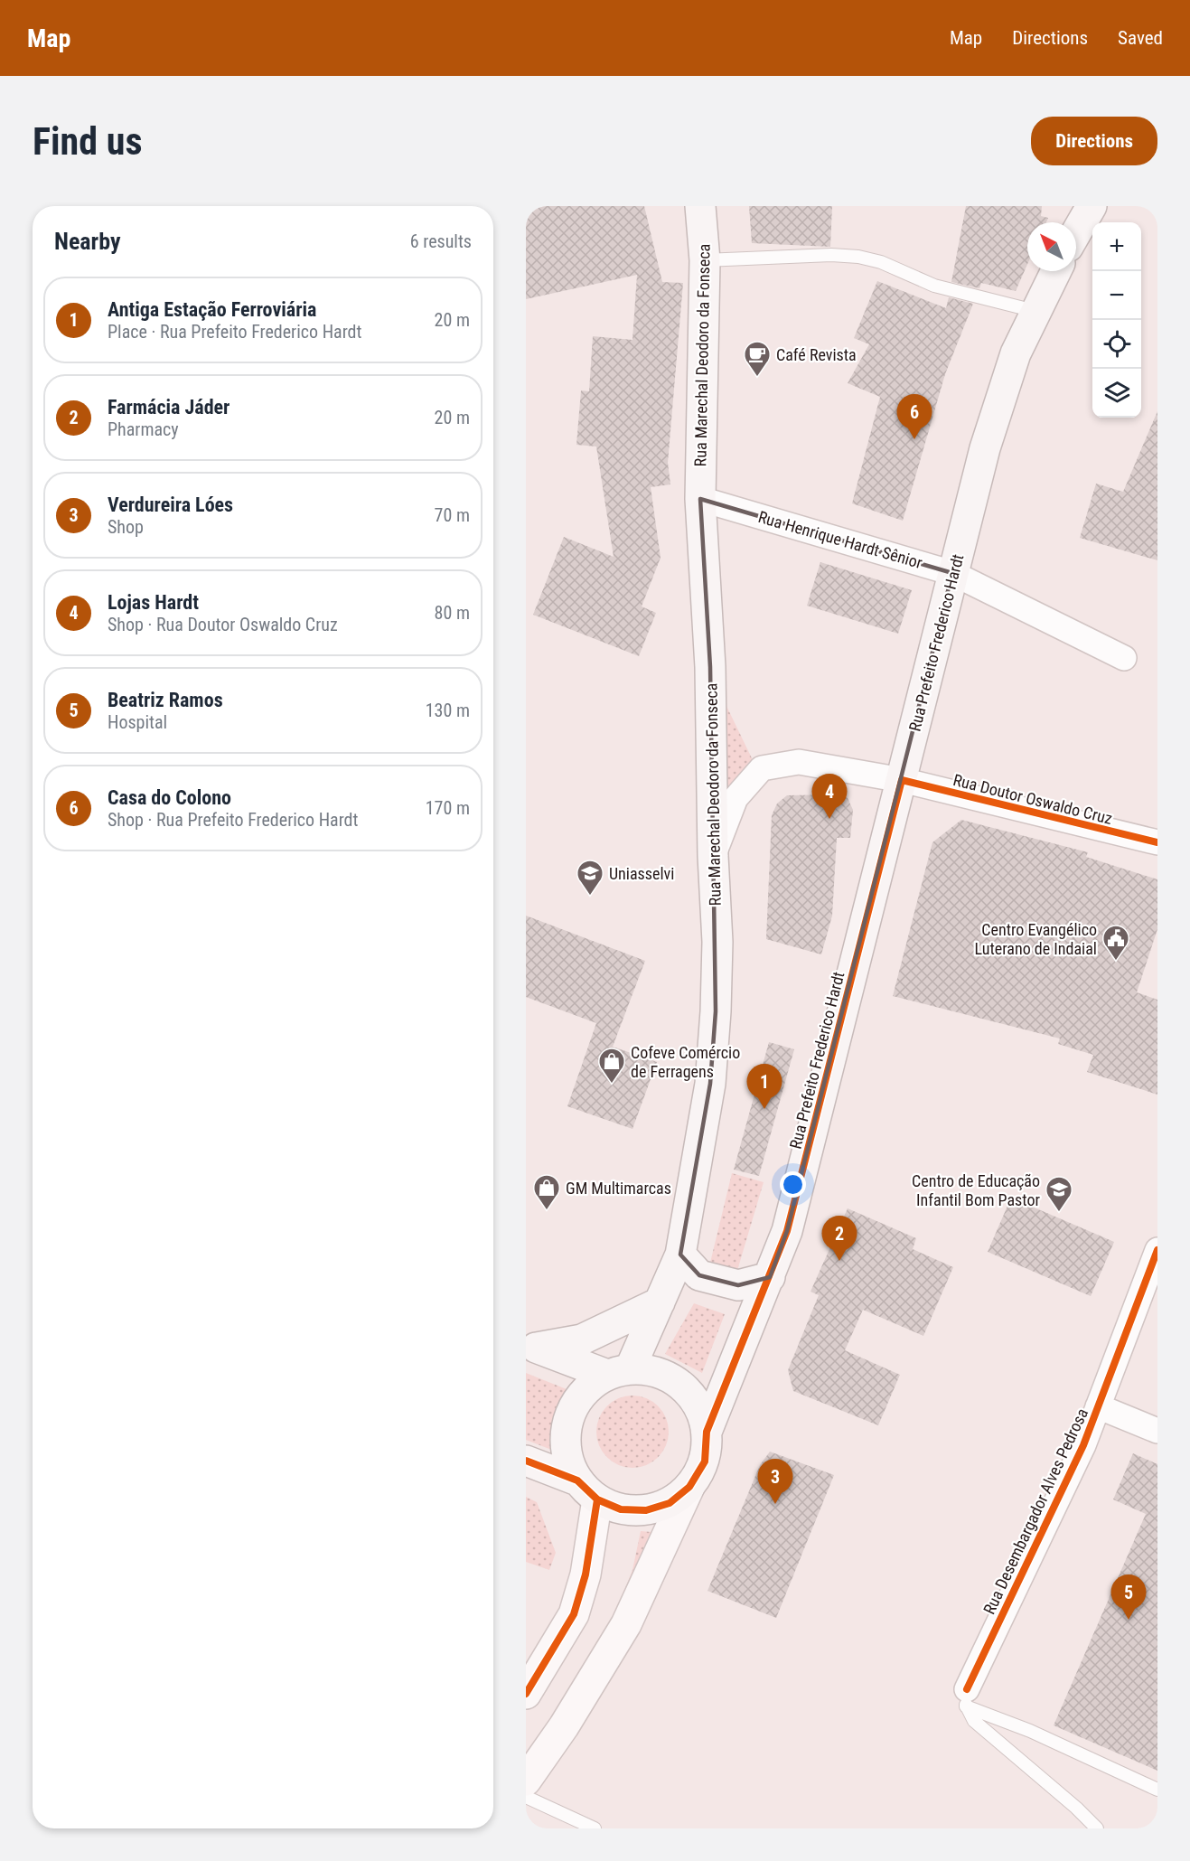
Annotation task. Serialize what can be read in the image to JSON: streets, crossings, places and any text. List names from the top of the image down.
{
  "streets": {
    "main road": ["Rua Marechal Deodoro da Fonseca", "Rua Prefeito Frederico Hardt"],
    "street": ["Rua Henrique Hardt Sênior", "Rua Doutor Oswaldo Cruz", "Rua Desembargador Alves Pedrosa"]
  },
  "crossings": [
    ["Rua Marechal Deodoro da Fonseca", "Rua Henrique Hardt Sênior"],
    ["Rua Marechal Deodoro da Fonseca", "Rua Prefeito Frederico Hardt"],
    ["Rua Marechal Deodoro da Fonseca", "Rua Doutor Oswaldo Cruz"],
    ["Rua Henrique Hardt Sênior", "Rua Prefeito Frederico Hardt"],
    ["Rua Prefeito Frederico Hardt", "Rua Doutor Oswaldo Cruz"]
  ],
  "places": {
    "cafe": ["Café Revista"],
    "school or university": ["Uniasselvi", "Centro de Educação Infantil Bom Pastor"],
    "public building": ["Centro Evangélico Luterano de Indaial"],
    "shop": ["Cofeve Comércio de Ferragens", "GM Multimarcas"]
  },
  "north": "top left",
  "page": {
    "header": "Map",
    "nav": ["Map", "Directions", "Saved"],
    "buttons": "Directions",
    "title": "Find us",
    "heading": ["Nearby", "6 results"],
    "map_buttons": ["+", "−"],
    "list": [
      {
        "mark": "1",
        "name": "Antiga Estação Ferroviária",
        "note": "Place · Rua Prefeito Frederico Hardt",
        "value": "20 m"
      },
      {
        "mark": "2",
        "name": "Farmácia Jáder",
        "note": "Pharmacy",
        "value": "20 m"
      },
      {
        "mark": "3",
        "name": "Verdureira Lóes",
        "note": "Shop",
        "value": "70 m"
      },
      {
        "mark": "4",
        "name": "Lojas Hardt",
        "note": "Shop · Rua Doutor Oswaldo Cruz",
        "value": "80 m"
      },
      {
        "mark": "5",
        "name": "Beatriz Ramos",
        "note": "Hospital",
        "value": "130 m"
      },
      {
        "mark": "6",
        "name": "Casa do Colono",
        "note": "Shop · Rua Prefeito Frederico Hardt",
        "value": "170 m"
      }
    ],
    "pins": [
      "6",
      "4",
      "1",
      "2",
      "3",
      "5"
    ]
  }
}
